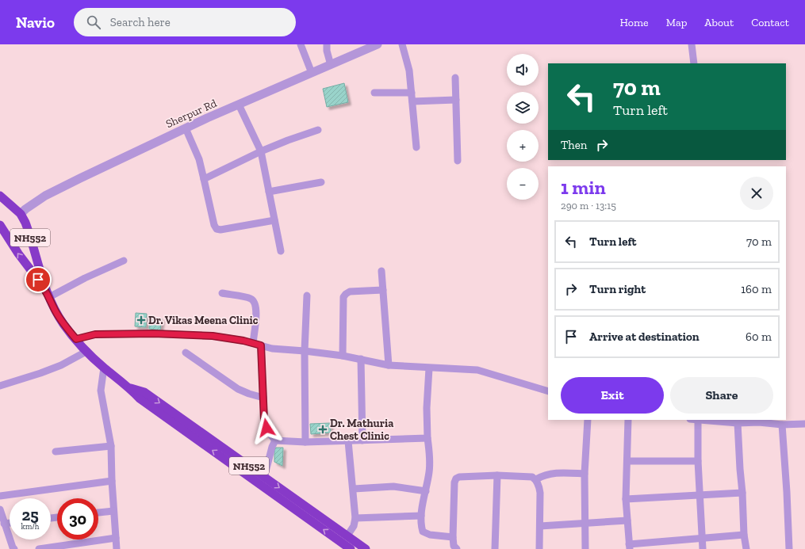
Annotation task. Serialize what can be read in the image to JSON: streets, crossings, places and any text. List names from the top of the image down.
{
  "streets": {
    "highway": ["NH552"],
    "street": ["Sherpur Rd"]
  },
  "crossings": [
    ["Sherpur Rd", "NH552"]
  ],
  "places": {
    "health": ["Dr. Vikas Meena Clinic", "Dr. Mathuria Chest Clinic"]
  },
  "page": {
    "header": "Navio",
    "search": "Search here",
    "nav": [
      "Home",
      "Map",
      "About",
      "Contact"
    ],
    "map_buttons": ["+", "−"],
    "turn": ["70 m", "Turn left"],
    "then": "Then",
    "heading": ["1 min", "290 m · 13:15"],
    "list": [
      {
        "name": "Turn left",
        "value": "70 m"
      },
      {
        "name": "Turn right",
        "value": "160 m"
      },
      {
        "name": "Arrive at destination",
        "value": "60 m"
      }
    ],
    "buttons": ["Exit", "Share"],
    "speed": "25 km/h",
    "limit": "30"
  }
}
